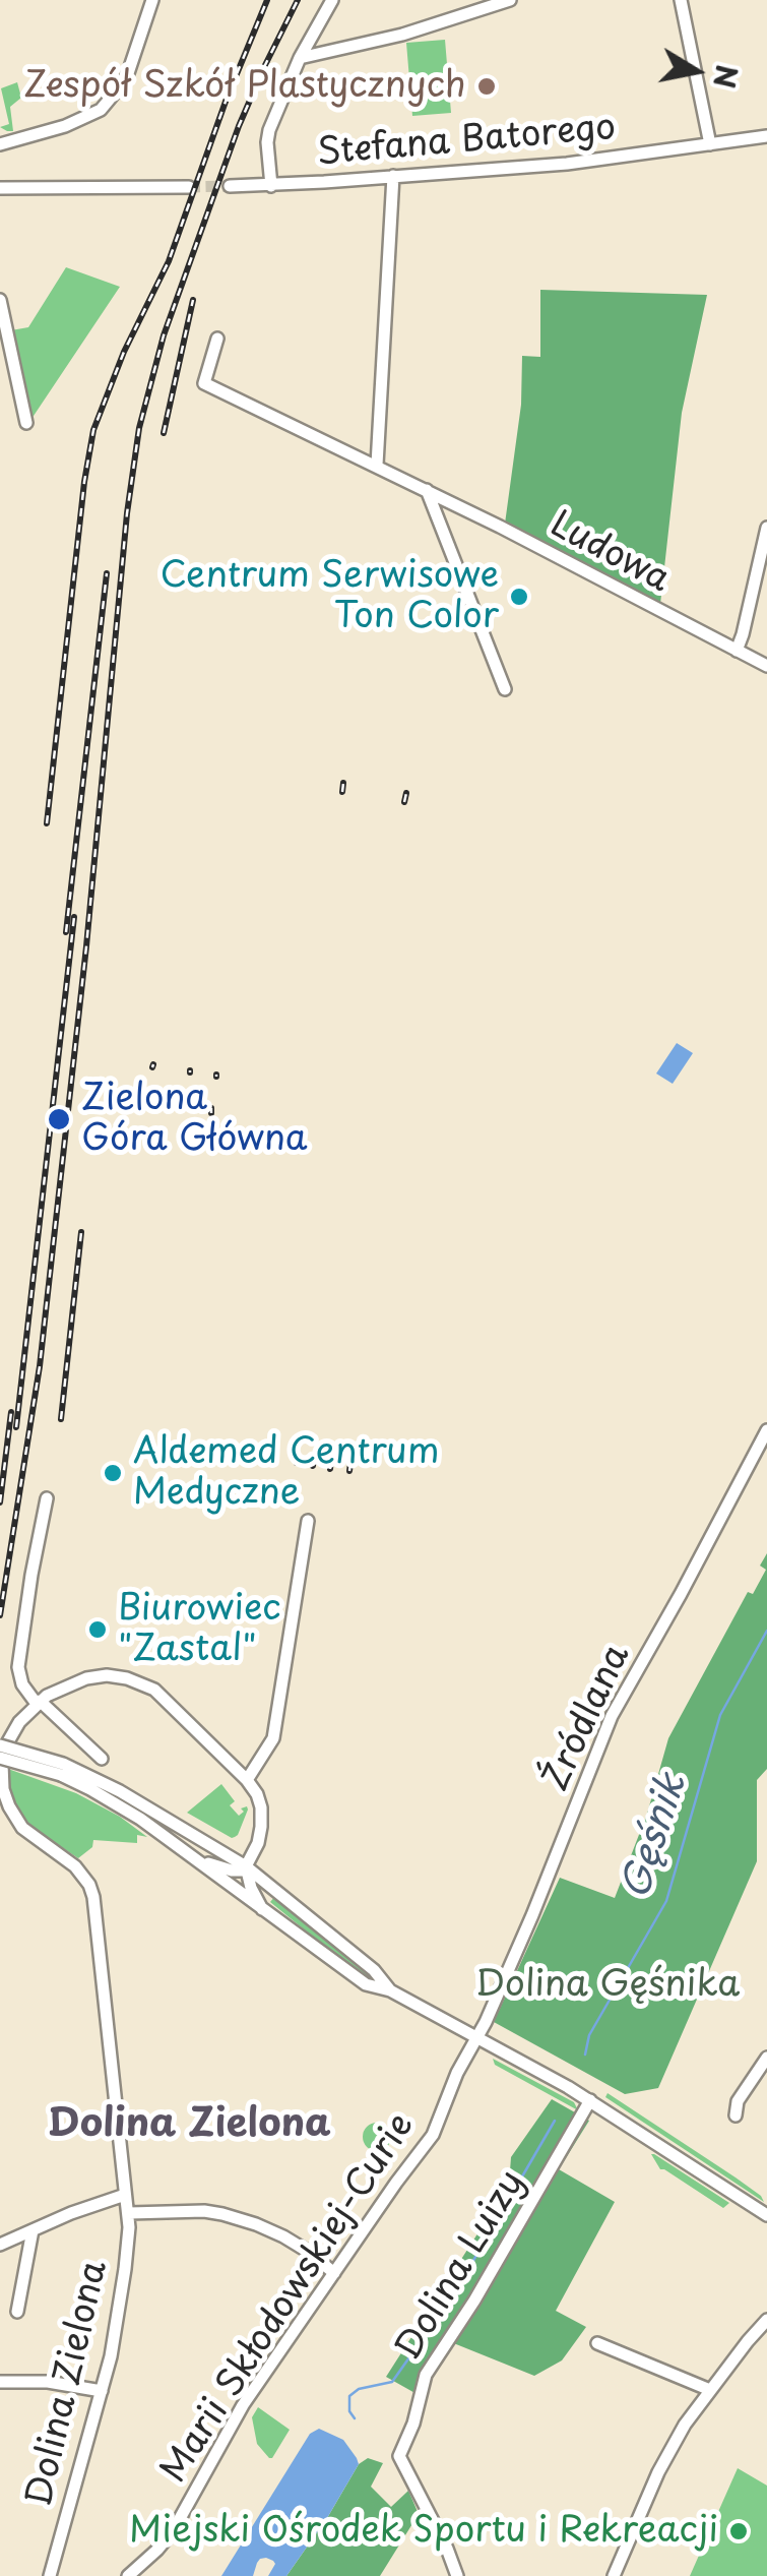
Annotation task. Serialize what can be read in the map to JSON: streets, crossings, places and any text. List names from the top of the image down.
{
  "streets": {
    "street": [
      "Stefana Batorego",
      "Ludowa",
      "Źródlana",
      "Dolina Luizy",
      "Marii Skłodowskiej-Curie",
      "Dolina Zielona"
    ]
  },
  "crossings": [
    ["Źródlana", "Marii Skłodowskiej-Curie"]
  ],
  "districts": ["Dolina Zielona"],
  "water": ["Gęśnik"],
  "parks": ["Dolina Gęśnika"],
  "places": [
    "Zespół Szkół Plastycznych",
    "Centrum Serwisowe Ton Color",
    "Zielona Góra Główna",
    "Aldemed Centrum Medyczne",
    "Biurowiec \"Zastal\"",
    "Miejski Ośrodek Sportu i Rekreacji"
  ],
  "north": "right"
}
